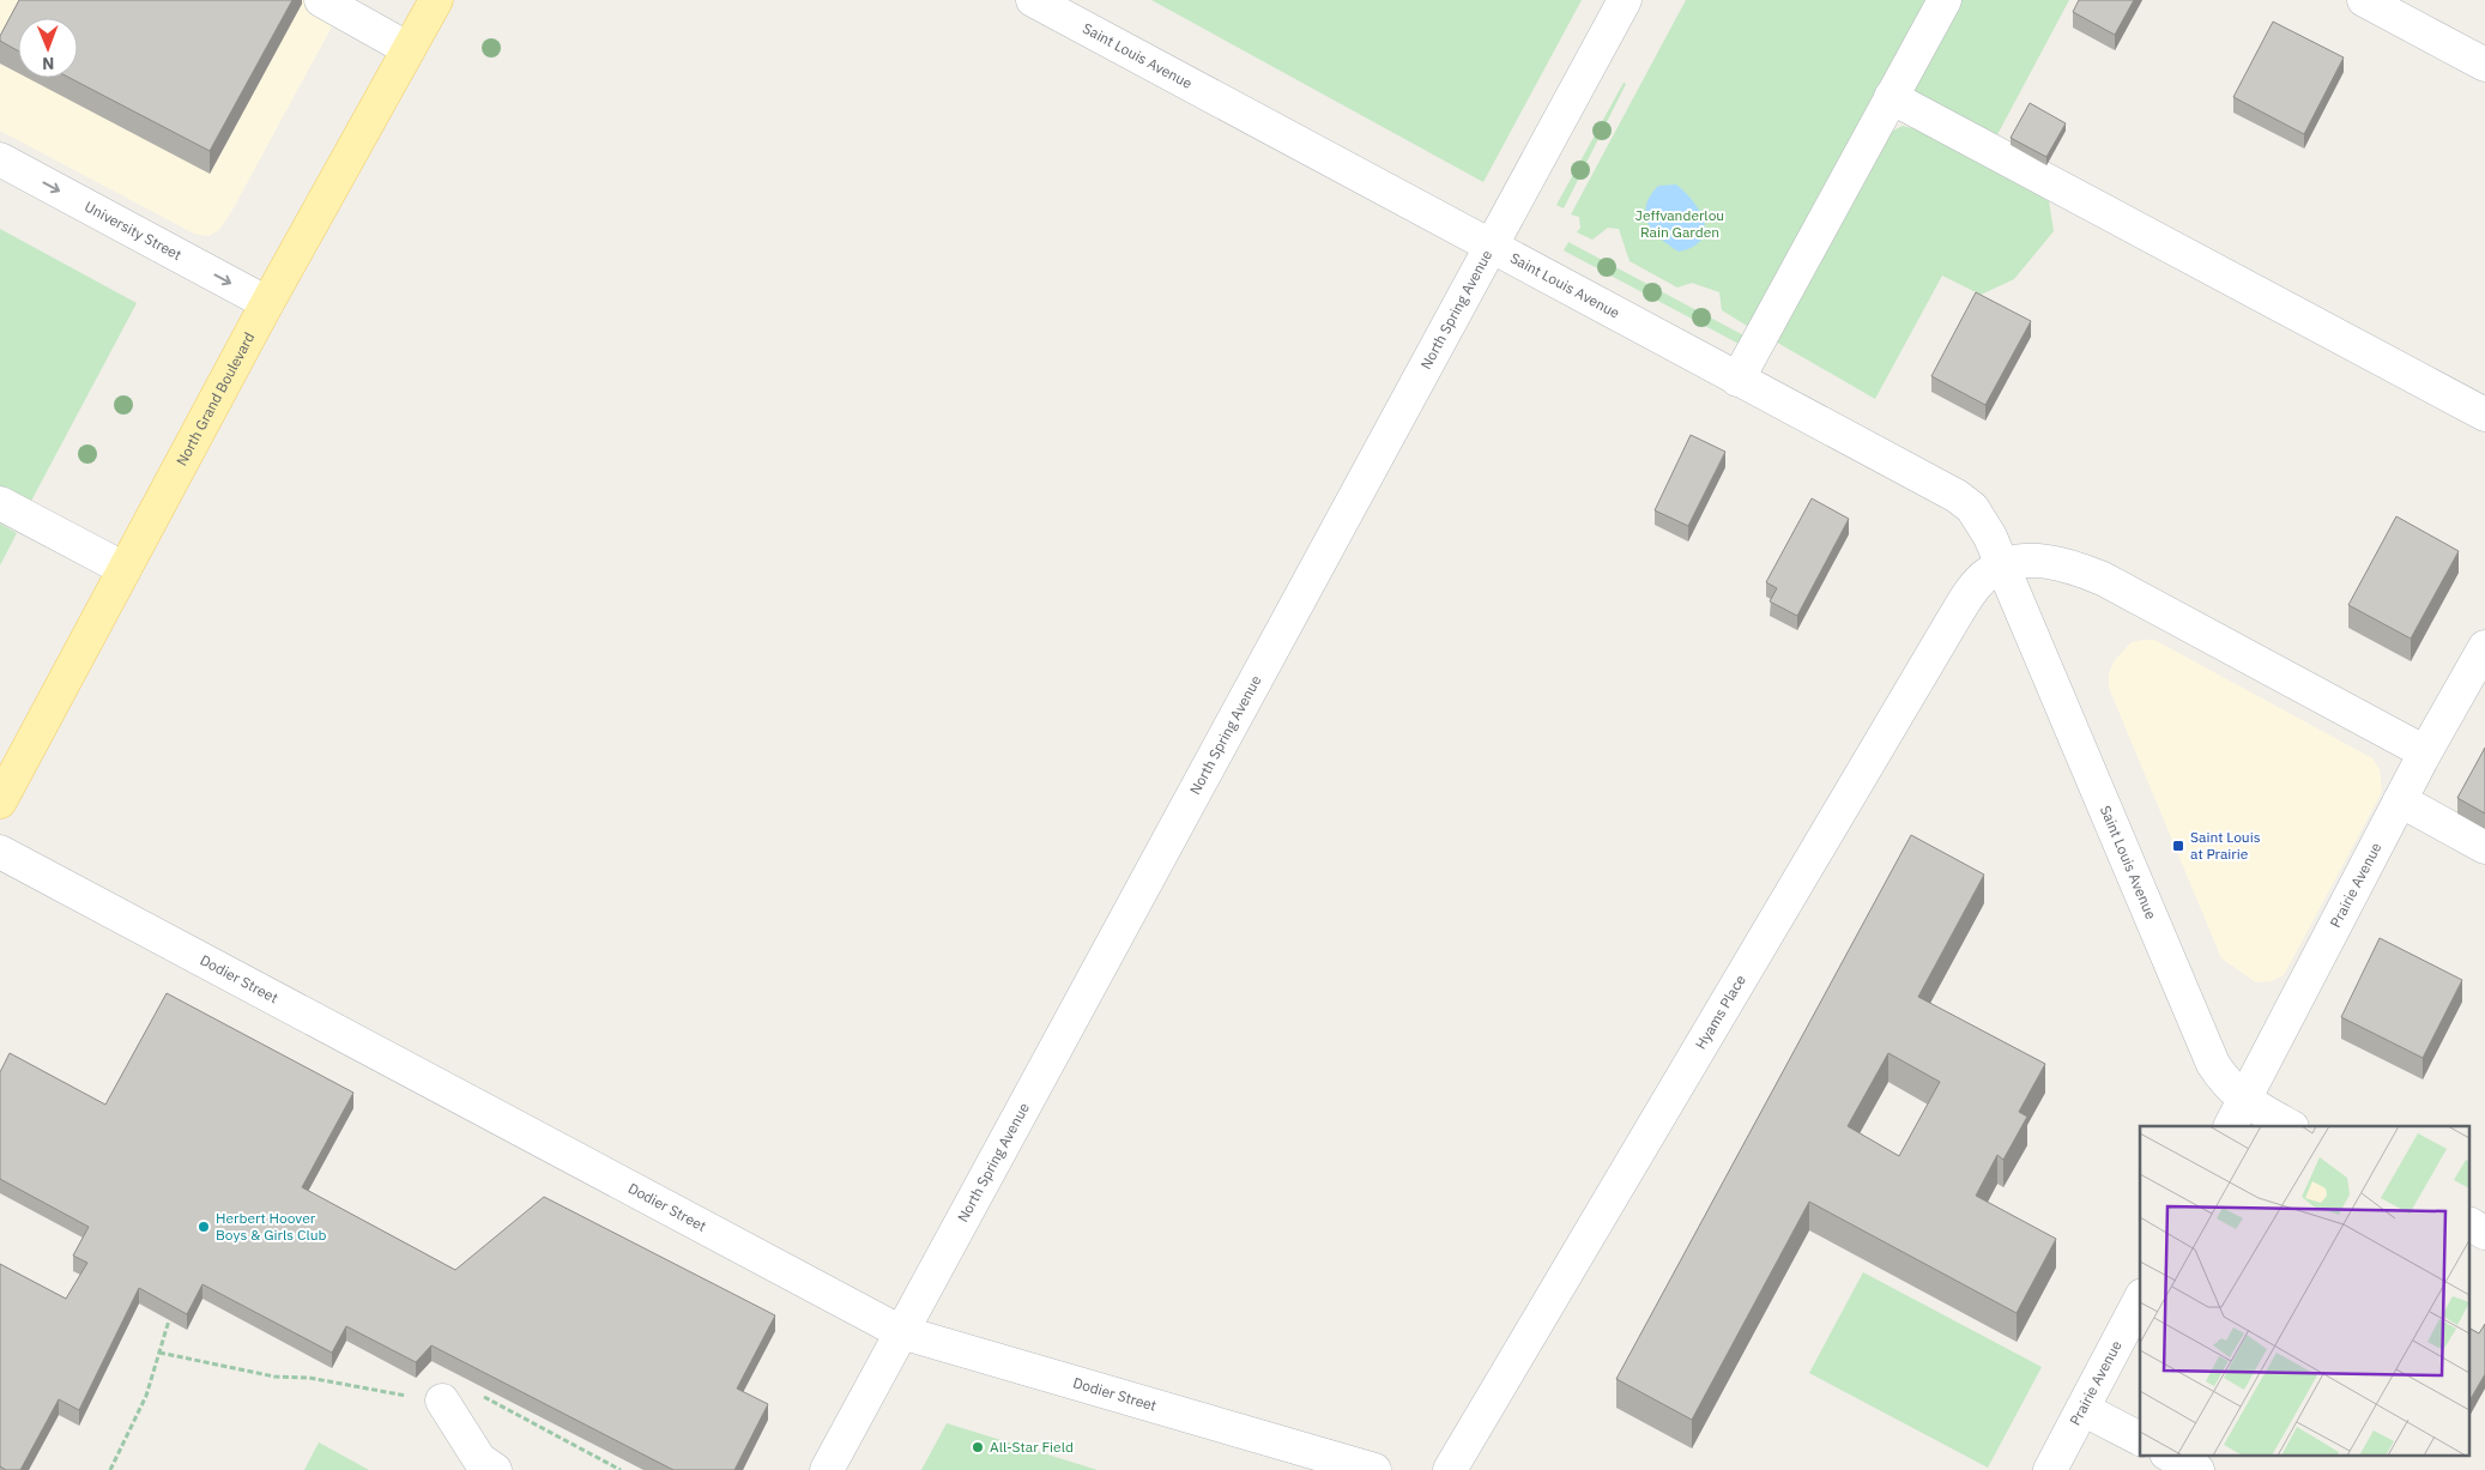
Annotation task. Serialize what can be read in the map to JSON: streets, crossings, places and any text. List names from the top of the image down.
{
  "streets": {
    "main road": ["North Grand Boulevard"],
    "street": [
      "Saint Louis Avenue",
      "University Street",
      "North Spring Avenue",
      "Prairie Avenue",
      "Dodier Street",
      "Hyams Place"
    ]
  },
  "crossings": [
    ["Saint Louis Avenue", "North Spring Avenue"],
    ["Saint Louis Avenue", "Prairie Avenue"],
    ["Saint Louis Avenue", "Hyams Place"],
    ["University Street", "North Grand Boulevard"],
    ["North Spring Avenue", "Dodier Street"]
  ],
  "parks": ["Jeffvanderlou Rain Garden"],
  "places": {
    "transit": ["Saint Louis at Prairie"],
    "other": ["Herbert Hoover Boys & Girls Club", "All-Star Field"]
  },
  "north": "bottom"
}
